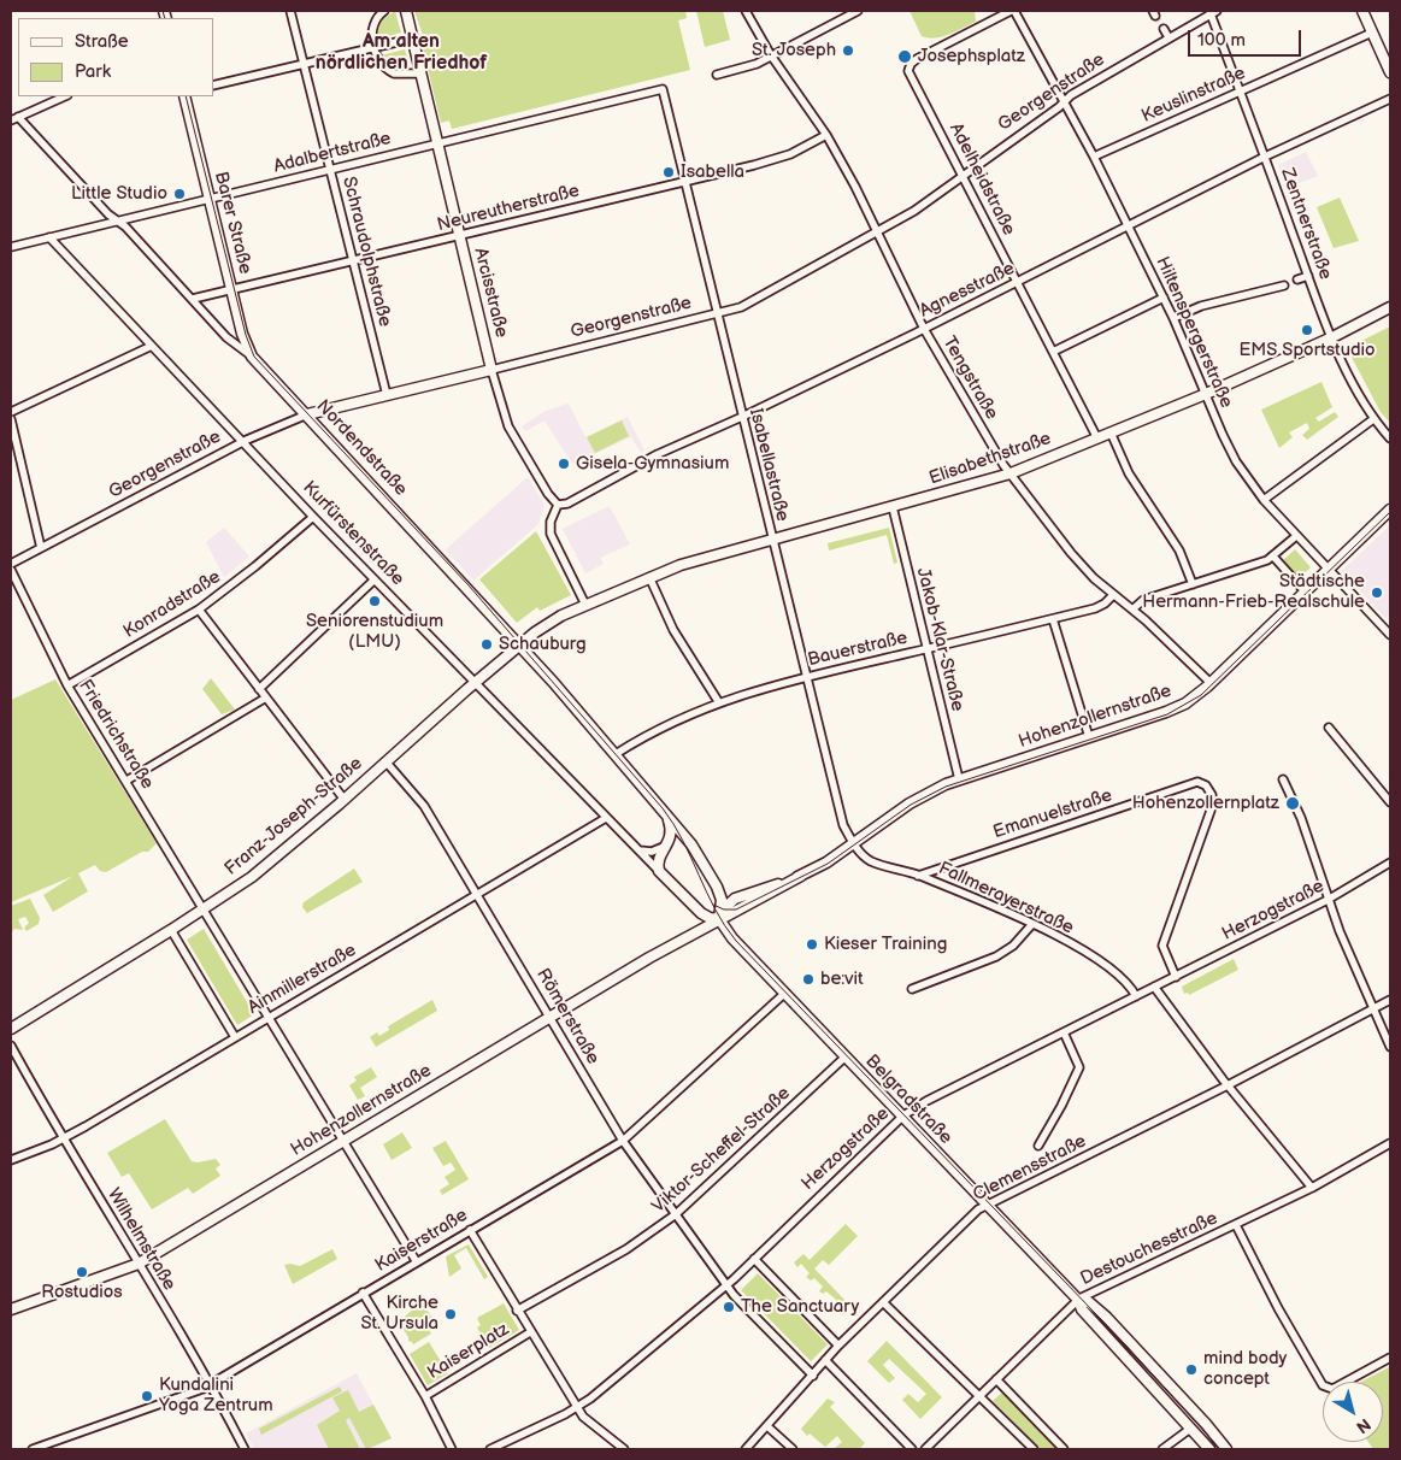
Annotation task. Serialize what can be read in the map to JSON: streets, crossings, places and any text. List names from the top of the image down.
{
  "streets": {
    "main road": [
      "Georgenstraße",
      "Barer Straße",
      "Arcisstraße",
      "Nordendstraße",
      "Elisabethstraße",
      "Hohenzollernstraße",
      "Franz-Joseph-Straße",
      "Belgradstraße"
    ],
    "street": [
      "Keuslinstraße",
      "Adalbertstraße",
      "Adelheidstraße",
      "Neureutherstraße",
      "Zentnerstraße",
      "Schraudolphstraße",
      "Agnesstraße",
      "Hiltenspergerstraße",
      "Tengstraße",
      "Isabellastraße",
      "Kurfürstenstraße",
      "Konradstraße",
      "Jakob-Klar-Straße",
      "Bauerstraße",
      "Friedrichstraße",
      "Emanuelstraße",
      "Fallmerayerstraße",
      "Herzogstraße",
      "Ainmillerstraße",
      "Römerstraße",
      "Viktor-Scheffel-Straße",
      "Clemensstraße",
      "Wilhelmstraße",
      "Kaiserstraße",
      "Destouchesstraße",
      "Kaiserplatz"
    ]
  },
  "crossings": [
    ["Georgenstraße", "Adelheidstraße"],
    ["Georgenstraße", "Zentnerstraße"],
    ["Georgenstraße", "Schraudolphstraße"],
    ["Georgenstraße", "Arcisstraße"],
    ["Georgenstraße", "Hiltenspergerstraße"],
    ["Georgenstraße", "Tengstraße"],
    ["Georgenstraße", "Nordendstraße"],
    ["Georgenstraße", "Isabellastraße"],
    ["Georgenstraße", "Kurfürstenstraße"],
    ["Keuslinstraße", "Zentnerstraße"],
    ["Keuslinstraße", "Hiltenspergerstraße"],
    ["Adalbertstraße", "Barer Straße"],
    ["Adalbertstraße", "Schraudolphstraße"],
    ["Adalbertstraße", "Arcisstraße"],
    ["Adalbertstraße", "Nordendstraße"],
    ["Adalbertstraße", "Isabellastraße"],
    ["Adalbertstraße", "Kurfürstenstraße"],
    ["Adelheidstraße", "Agnesstraße"],
    ["Adelheidstraße", "Hiltenspergerstraße"],
    ["Adelheidstraße", "Elisabethstraße"],
    ["Neureutherstraße", "Barer Straße"],
    ["Neureutherstraße", "Schraudolphstraße"],
    ["Neureutherstraße", "Arcisstraße"],
    ["Neureutherstraße", "Tengstraße"],
    ["Neureutherstraße", "Nordendstraße"],
    ["Neureutherstraße", "Isabellastraße"],
    ["Barer Straße", "Nordendstraße"],
    ["Zentnerstraße", "Agnesstraße"],
    ["Zentnerstraße", "Elisabethstraße"],
    ["Agnesstraße", "Arcisstraße"],
    ["Agnesstraße", "Hiltenspergerstraße"],
    ["Agnesstraße", "Tengstraße"],
    ["Agnesstraße", "Isabellastraße"],
    ["Hiltenspergerstraße", "Elisabethstraße"],
    ["Hiltenspergerstraße", "Hohenzollernstraße"],
    ["Tengstraße", "Elisabethstraße"],
    ["Tengstraße", "Bauerstraße"],
    ["Tengstraße", "Hohenzollernstraße"],
    ["Nordendstraße", "Elisabethstraße"],
    ["Nordendstraße", "Bauerstraße"],
    ["Nordendstraße", "Franz-Joseph-Straße"],
    ["Elisabethstraße", "Isabellastraße"],
    ["Elisabethstraße", "Jakob-Klar-Straße"],
    ["Elisabethstraße", "Franz-Joseph-Straße"],
    ["Isabellastraße", "Bauerstraße"],
    ["Isabellastraße", "Hohenzollernstraße"],
    ["Isabellastraße", "Fallmerayerstraße"],
    ["Kurfürstenstraße", "Konradstraße"],
    ["Kurfürstenstraße", "Franz-Joseph-Straße"],
    ["Kurfürstenstraße", "Ainmillerstraße"],
    ["Konradstraße", "Friedrichstraße"],
    ["Jakob-Klar-Straße", "Bauerstraße"],
    ["Jakob-Klar-Straße", "Hohenzollernstraße"],
    ["Hohenzollernstraße", "Fallmerayerstraße"],
    ["Hohenzollernstraße", "Römerstraße"],
    ["Hohenzollernstraße", "Belgradstraße"],
    ["Hohenzollernstraße", "Wilhelmstraße"],
    ["Friedrichstraße", "Franz-Joseph-Straße"],
    ["Friedrichstraße", "Ainmillerstraße"],
    ["Emanuelstraße", "Fallmerayerstraße"],
    ["Emanuelstraße", "Herzogstraße"],
    ["Franz-Joseph-Straße", "Römerstraße"],
    ["Fallmerayerstraße", "Herzogstraße"],
    ["Herzogstraße", "Römerstraße"],
    ["Herzogstraße", "Belgradstraße"],
    ["Ainmillerstraße", "Römerstraße"],
    ["Ainmillerstraße", "Wilhelmstraße"],
    ["Römerstraße", "Viktor-Scheffel-Straße"],
    ["Römerstraße", "Clemensstraße"],
    ["Römerstraße", "Kaiserstraße"],
    ["Belgradstraße", "Viktor-Scheffel-Straße"],
    ["Belgradstraße", "Clemensstraße"],
    ["Belgradstraße", "Kaiserstraße"],
    ["Belgradstraße", "Destouchesstraße"],
    ["Viktor-Scheffel-Straße", "Kaiserplatz"],
    ["Wilhelmstraße", "Kaiserstraße"],
    ["Kaiserstraße", "Kaiserplatz"]
  ],
  "districts": ["Am alten nördlichen Friedhof"],
  "places": [
    "St. Joseph",
    "Josephsplatz",
    "Isabella",
    "Little Studio",
    "EMS Sportstudio",
    "Gisela-Gymnasium",
    "Städtische Hermann-Frieb-Realschule",
    "Seniorenstudium (LMU)",
    "Schauburg",
    "Hohenzollernplatz",
    "Kieser Training",
    "be:vit",
    "Rostudios",
    "The Sanctuary",
    "Kirche St. Ursula",
    "mind body concept",
    "Kundalini Yoga Zentrum"
  ],
  "legend": ["Straße", "Park"],
  "scale_bar": "100 m",
  "north": "bottom right"
}
